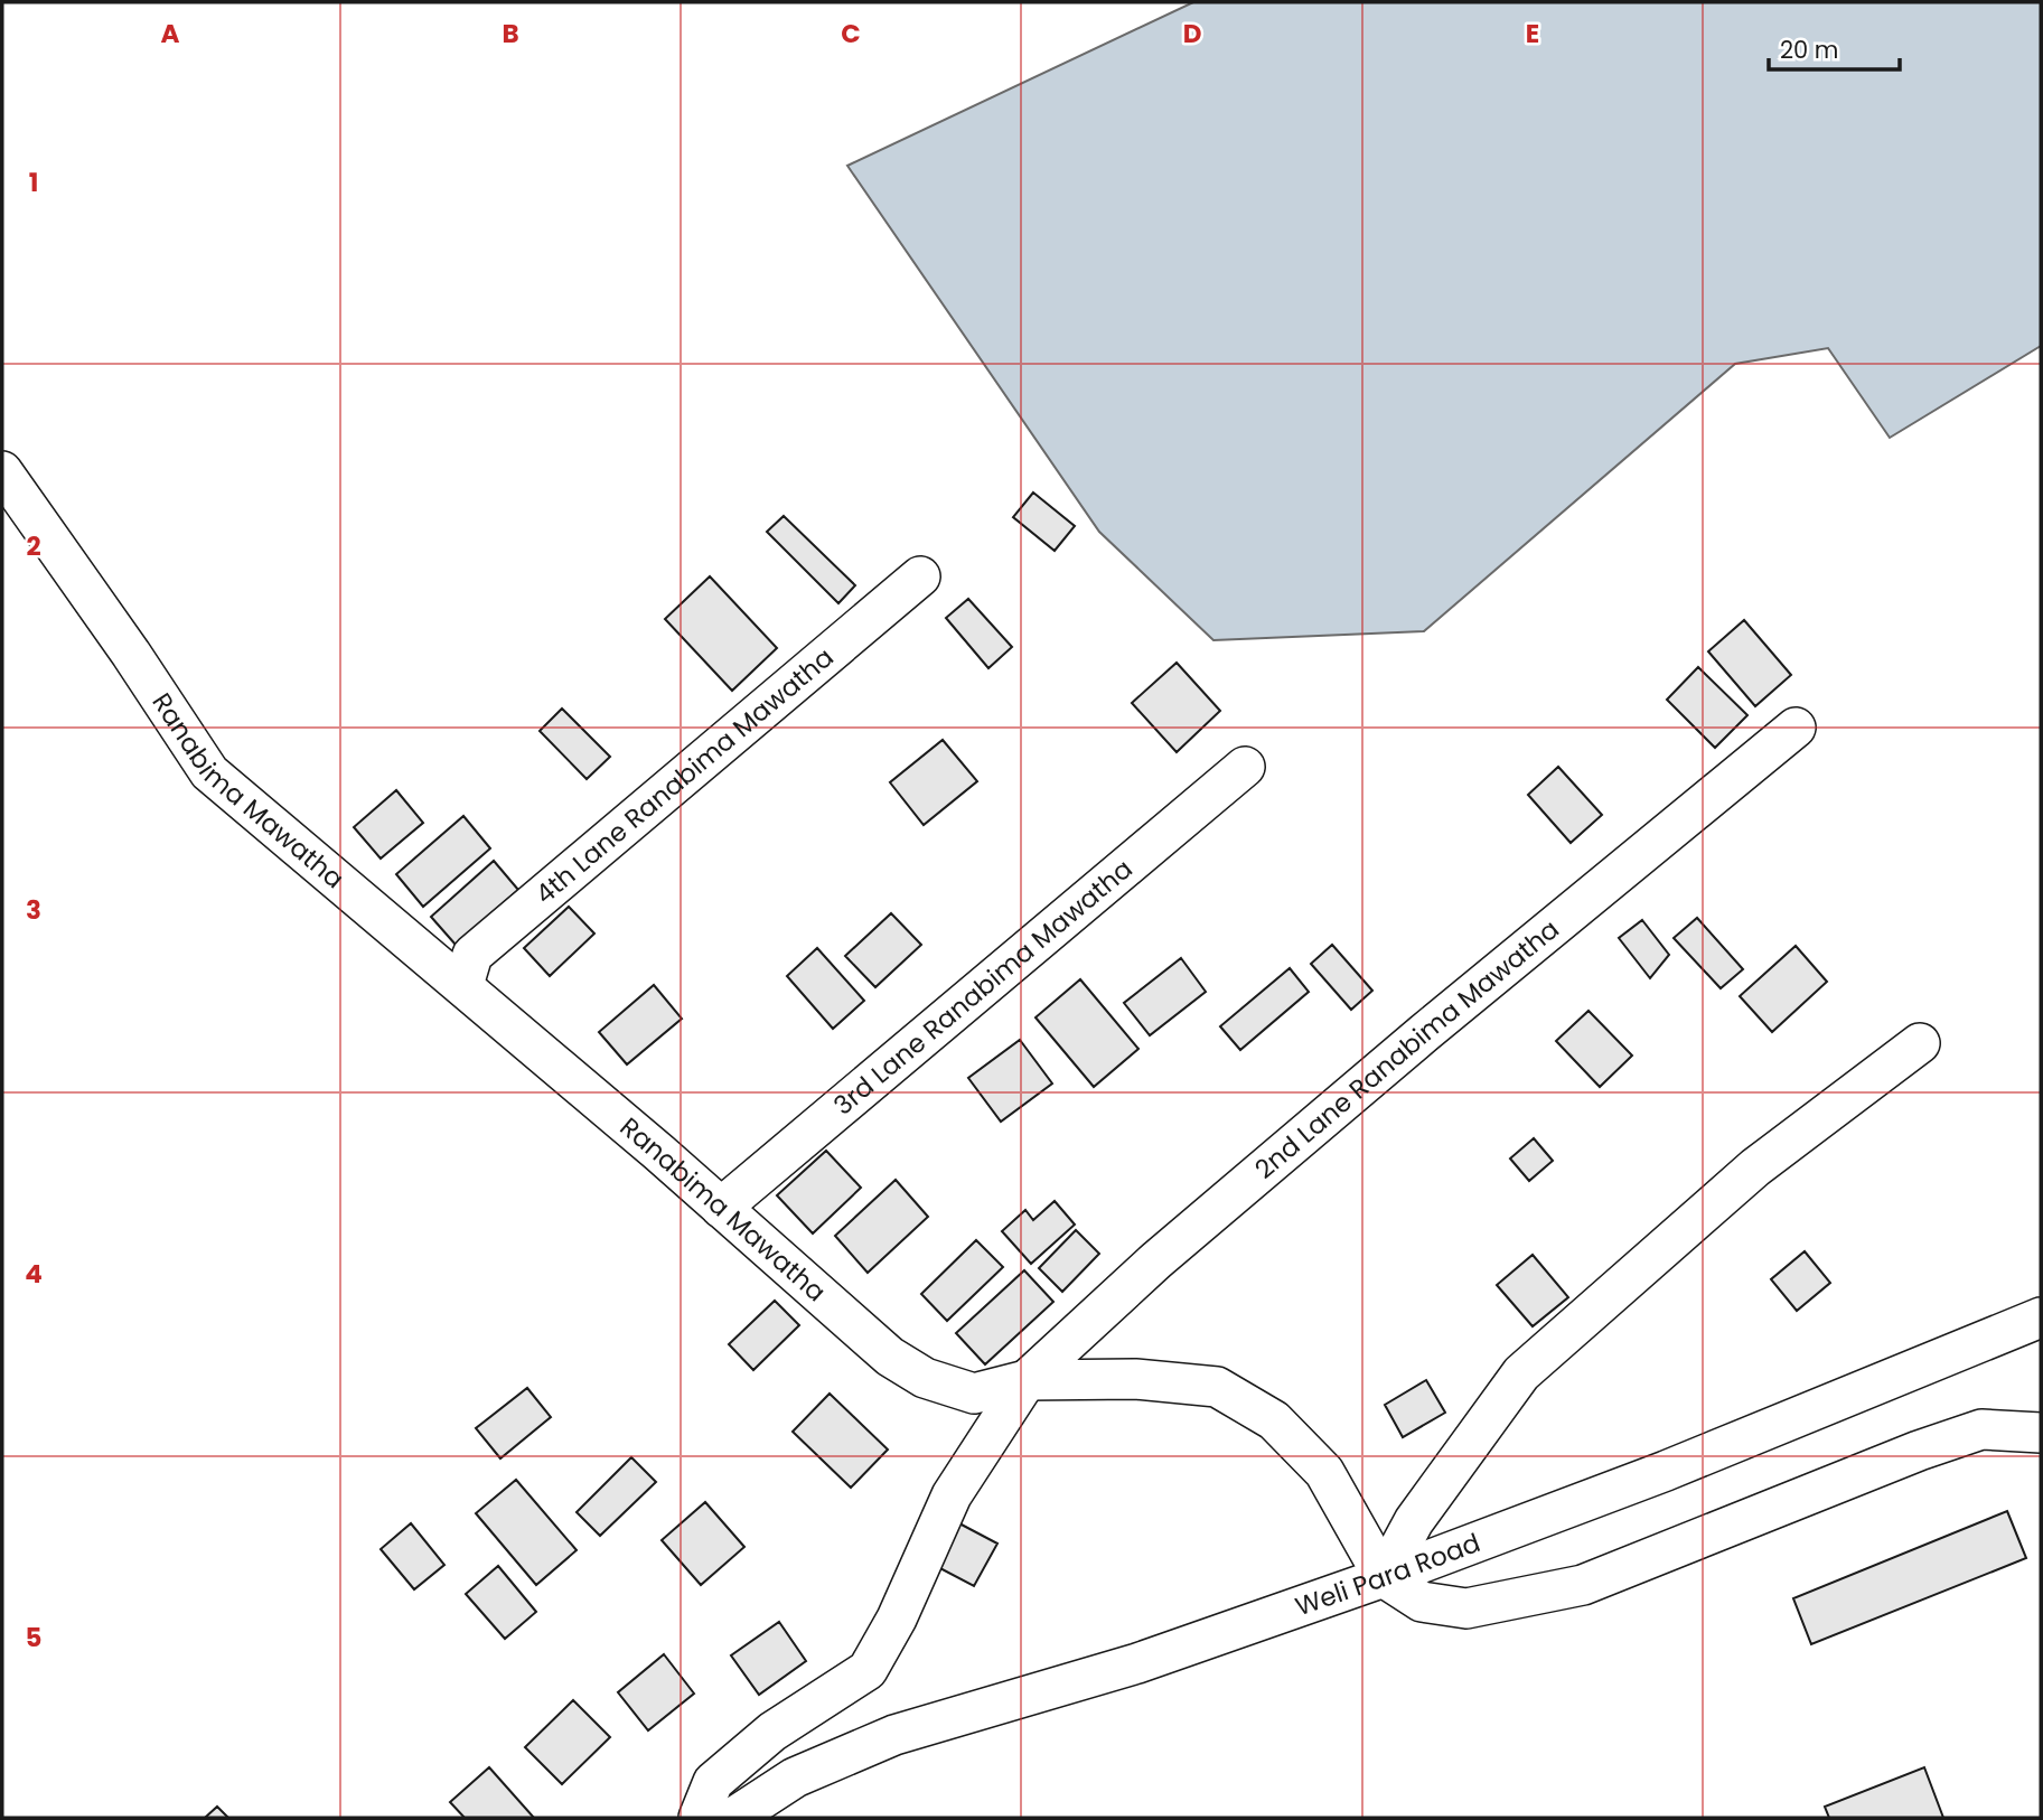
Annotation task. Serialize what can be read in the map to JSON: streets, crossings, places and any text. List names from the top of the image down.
{
  "streets": {
    "street": [
      "4th Lane Ranabima Mawatha",
      "Ranabima Mawatha",
      "3rd Lane Ranabima Mawatha",
      "2nd Lane Ranabima Mawatha",
      "Weli Para Road"
    ]
  },
  "crossings": [
    ["4th Lane Ranabima Mawatha", "Ranabima Mawatha"],
    ["Ranabima Mawatha", "3rd Lane Ranabima Mawatha"],
    ["Ranabima Mawatha", "2nd Lane Ranabima Mawatha"],
    ["Ranabima Mawatha", "Weli Para Road"]
  ],
  "scale_bar": "20 m",
  "grid": {
    "columns": [
      "A",
      "B",
      "C",
      "D",
      "E"
    ],
    "rows": [
      "1",
      "2",
      "3",
      "4",
      "5"
    ]
  }
}
